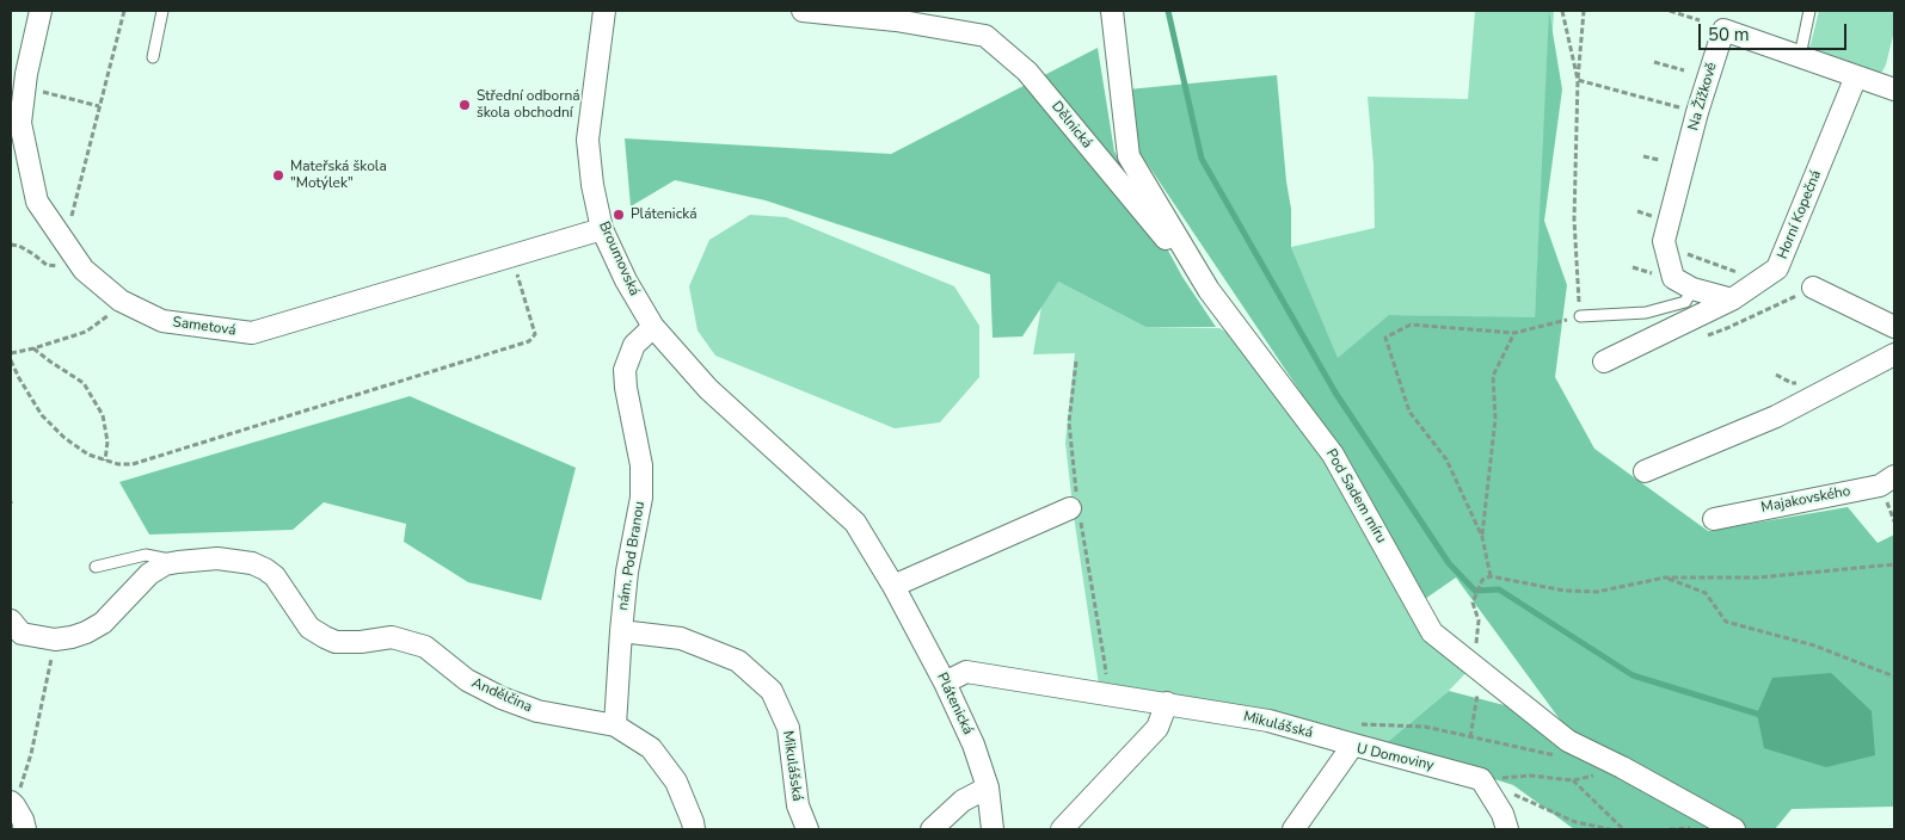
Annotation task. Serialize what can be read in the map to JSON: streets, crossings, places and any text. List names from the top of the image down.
{
  "streets": {
    "street": [
      "Na Žižkově",
      "Dělnická",
      "Horní Kopečná",
      "Broumovská",
      "Sametová",
      "Pod Sadem míru",
      "Majakovského",
      "nám. Pod Branou",
      "Andělčina",
      "Plátenická",
      "Mikulášská",
      "U Domoviny"
    ]
  },
  "crossings": [
    ["Na Žižkově", "Horní Kopečná"],
    ["Dělnická", "Pod Sadem míru"],
    ["Broumovská", "Sametová"],
    ["Broumovská", "nám. Pod Branou"],
    ["Broumovská", "Plátenická"],
    ["nám. Pod Branou", "Andělčina"],
    ["nám. Pod Branou", "Plátenická"],
    ["nám. Pod Branou", "Mikulášská"],
    ["Plátenická", "Mikulášská"],
    ["Mikulášská", "U Domoviny"]
  ],
  "places": ["Střední odborná škola obchodní", "Mateřská škola \"Motýlek\"", "Plátenická"],
  "scale_bar": "50 m"
}
